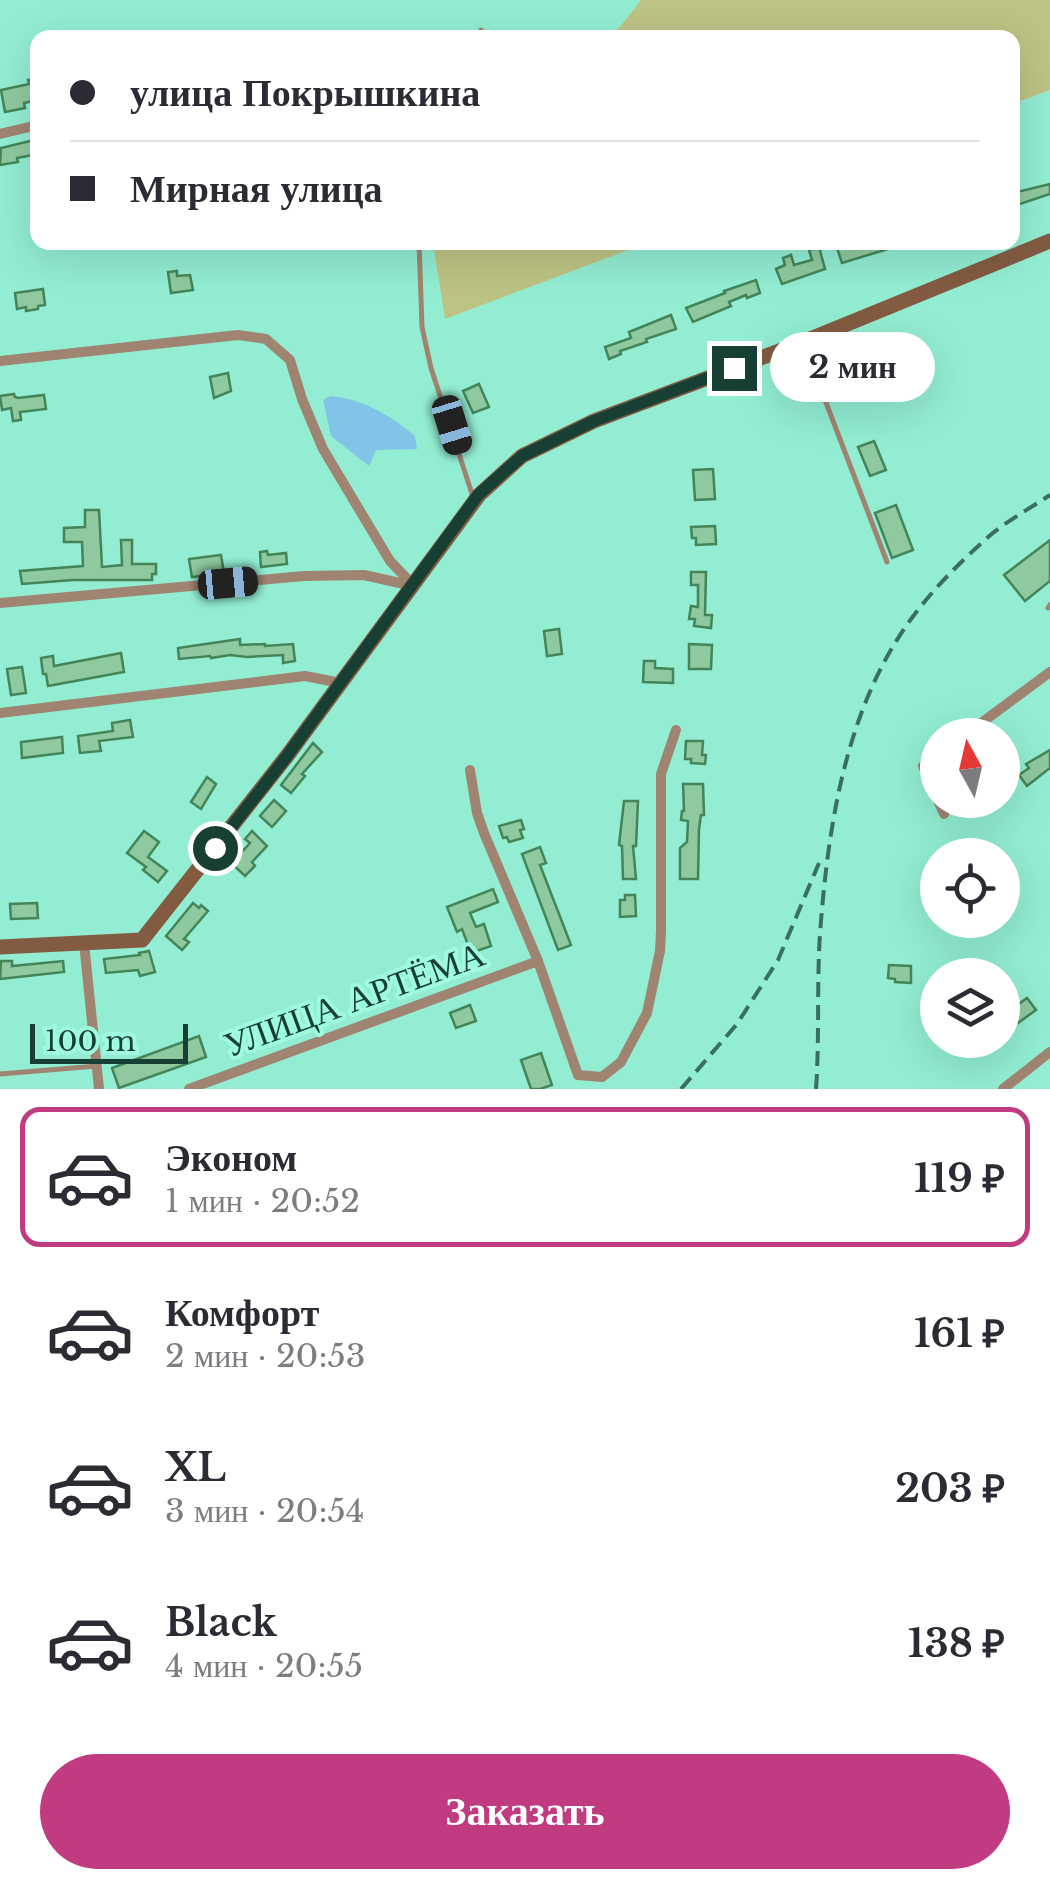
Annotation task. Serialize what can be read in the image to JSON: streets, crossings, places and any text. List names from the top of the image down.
{
  "streets": {
    "street": ["УЛИЦА АРТЁМА"]
  },
  "scale_bar": "100 m",
  "north": "top",
  "page": {
    "banner": ["улица Покрышкина", "Мирная улица"],
    "bubble": "2 мин",
    "scale": "100 m",
    "list": [
      {
        "name": "Эконом",
        "note": "1 мин · 20:52",
        "value": "119 ₽"
      },
      {
        "name": "Комфорт",
        "note": "2 мин · 20:53",
        "value": "161 ₽"
      },
      {
        "name": "XL",
        "note": "3 мин · 20:54",
        "value": "203 ₽"
      },
      {
        "name": "Black",
        "note": "4 мин · 20:55",
        "value": "138 ₽"
      }
    ],
    "buttons": "Заказать"
  }
}
